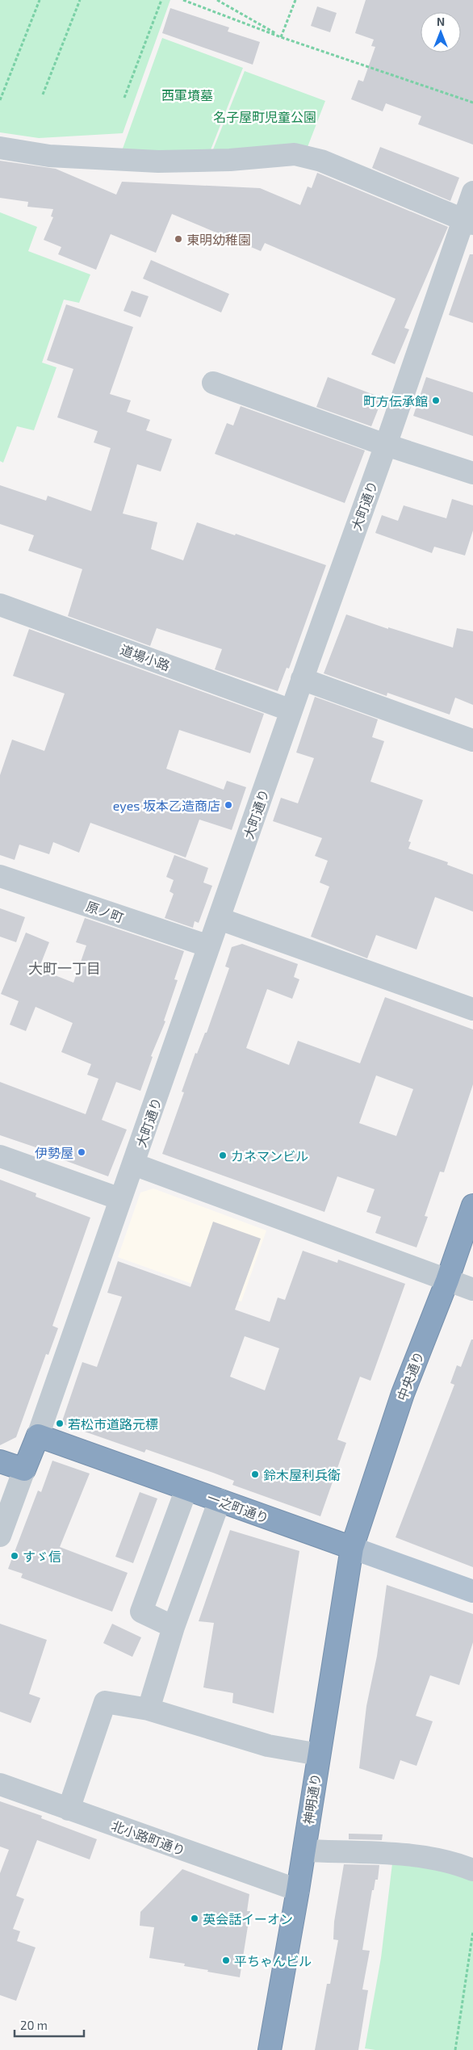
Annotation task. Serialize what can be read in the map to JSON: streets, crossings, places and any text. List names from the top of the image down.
{
  "streets": {
    "highway": ["中央通り", "一之町通り", "神明通り"],
    "street": [
      "大町通り",
      "道場小路",
      "原ノ町",
      "北小路町通り"
    ]
  },
  "crossings": [
    ["大町通り", "道場小路"],
    ["大町通り", "原ノ町"],
    ["大町通り", "一之町通り"],
    ["中央通り", "一之町通り"],
    ["中央通り", "神明通り"],
    ["一之町通り", "神明通り"],
    ["神明通り", "北小路町通り"]
  ],
  "districts": ["大町一丁目"],
  "parks": ["西軍墳墓", "名子屋町児童公園"],
  "places": [
    "東明幼稚園",
    "町方伝承館",
    "eyes 坂本乙造商店",
    "伊勢屋",
    "カネマンビル",
    "若松市道路元標",
    "鈴木屋利兵衛",
    "すゞ信",
    "英会話イーオン",
    "平ちゃんビル"
  ],
  "scale_bar": "20 m",
  "north": "top"
}
